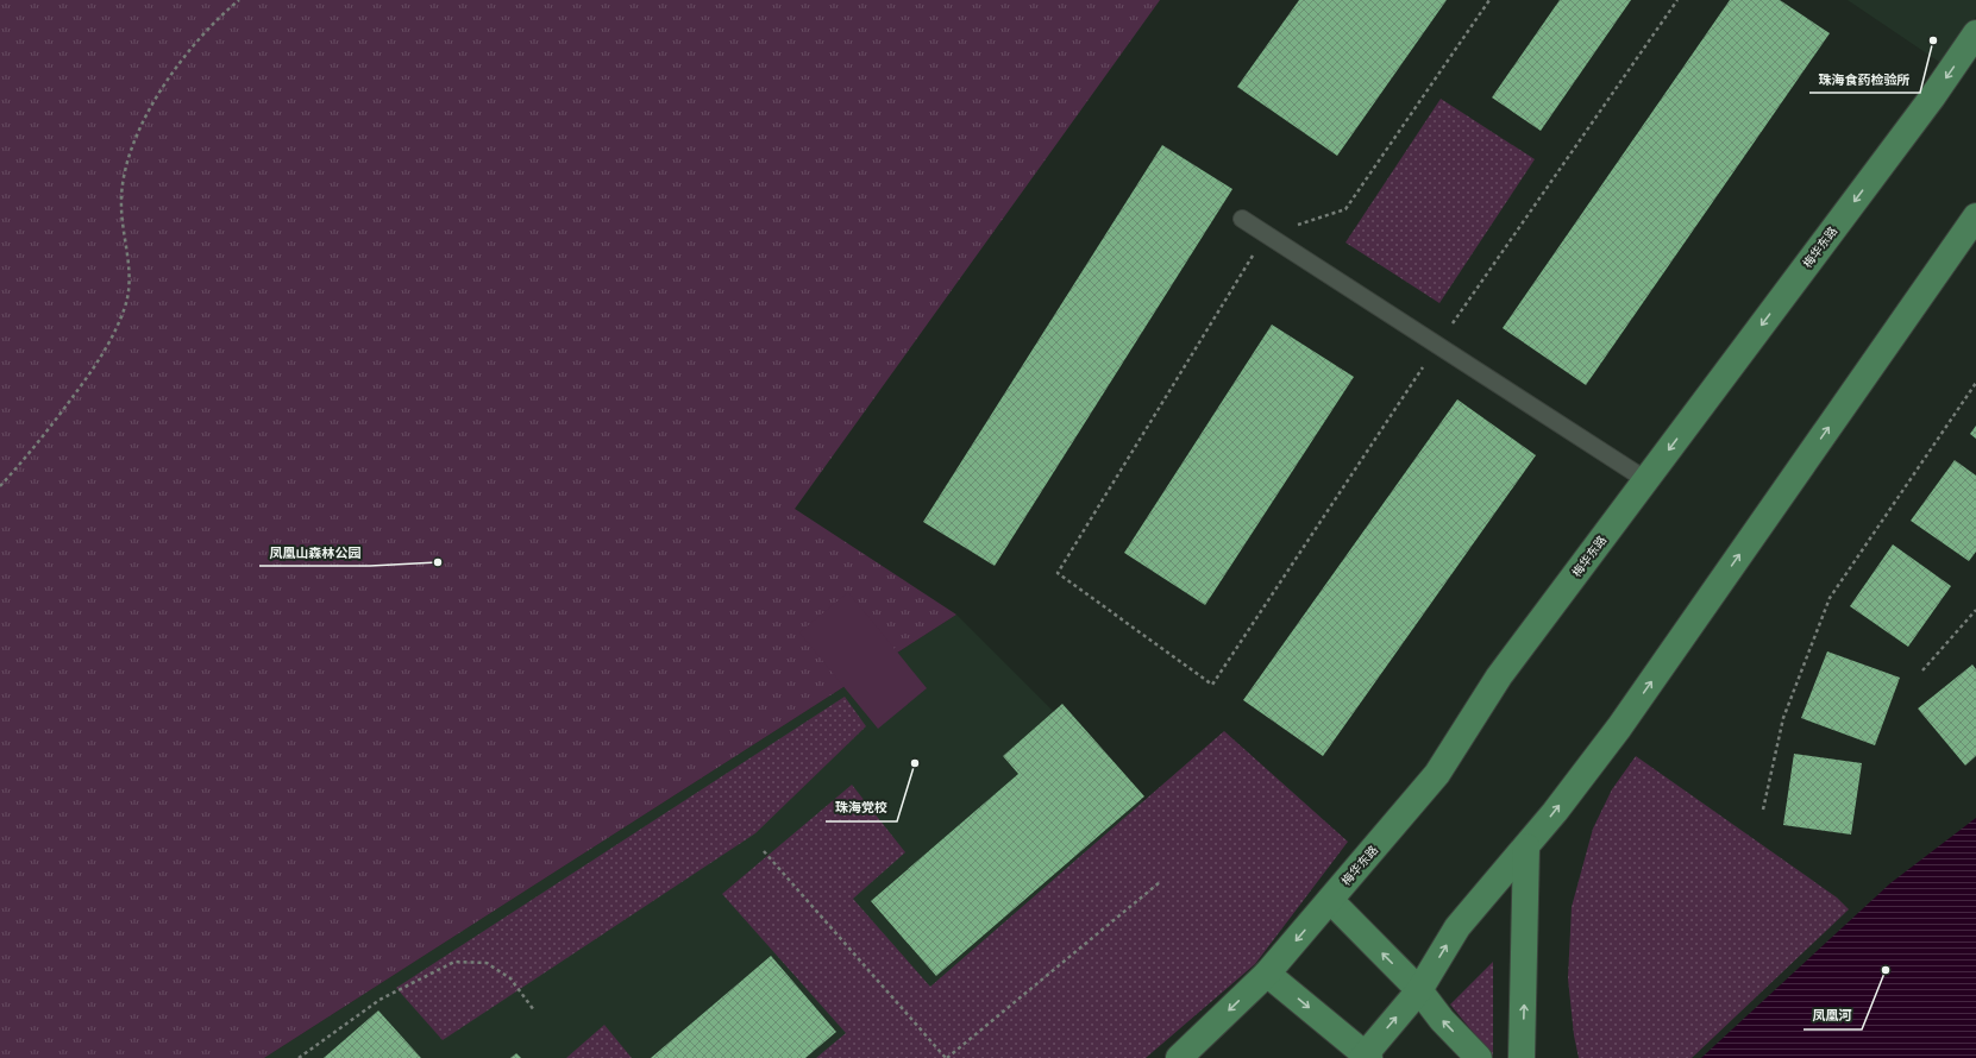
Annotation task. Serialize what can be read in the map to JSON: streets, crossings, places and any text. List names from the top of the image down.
{
  "streets": {
    "main road": ["梅华东路"]
  },
  "places": [
    "珠海食药检验所",
    "凤凰山森林公园",
    "珠海党校",
    "凤凰河"
  ]
}
